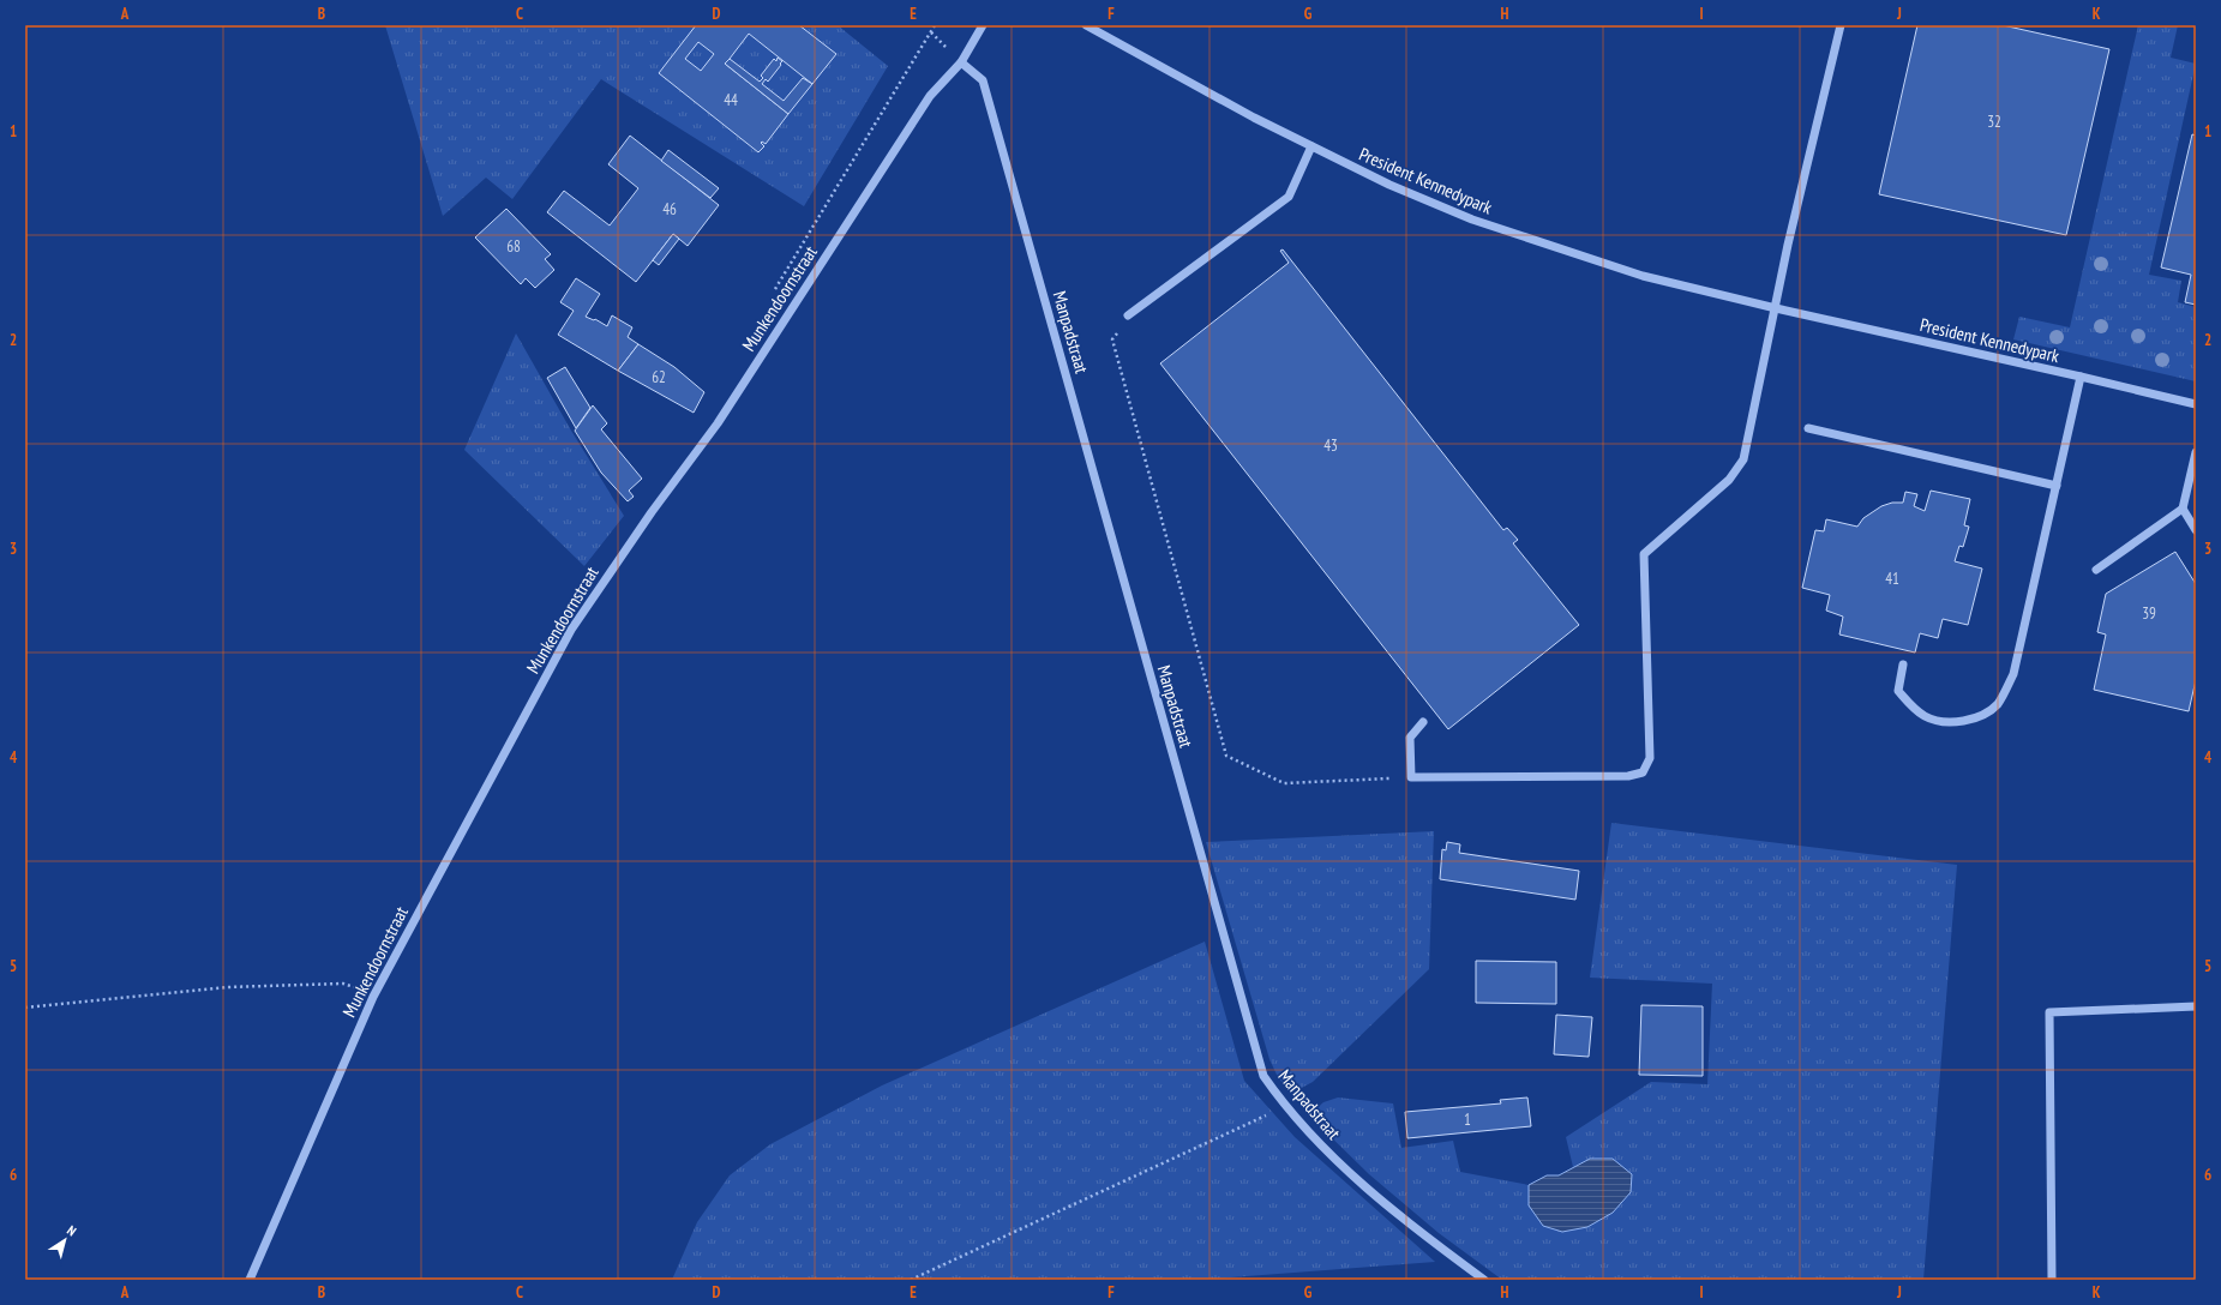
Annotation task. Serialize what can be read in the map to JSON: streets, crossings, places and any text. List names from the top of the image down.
{
  "streets": {
    "street": ["President Kennedypark", "Munkendoornstraat", "Manpadstraat"]
  },
  "crossings": [
    ["Munkendoornstraat", "Manpadstraat"]
  ],
  "house_numbers": [
    "44",
    "32",
    "46",
    "68",
    "62",
    "43",
    "41",
    "39",
    "1"
  ],
  "north": "top right",
  "grid": {
    "columns": [
      "A",
      "B",
      "C",
      "D",
      "E",
      "F",
      "G",
      "H",
      "I",
      "J",
      "K"
    ],
    "rows": [
      "1",
      "2",
      "3",
      "4",
      "5",
      "6"
    ]
  }
}
